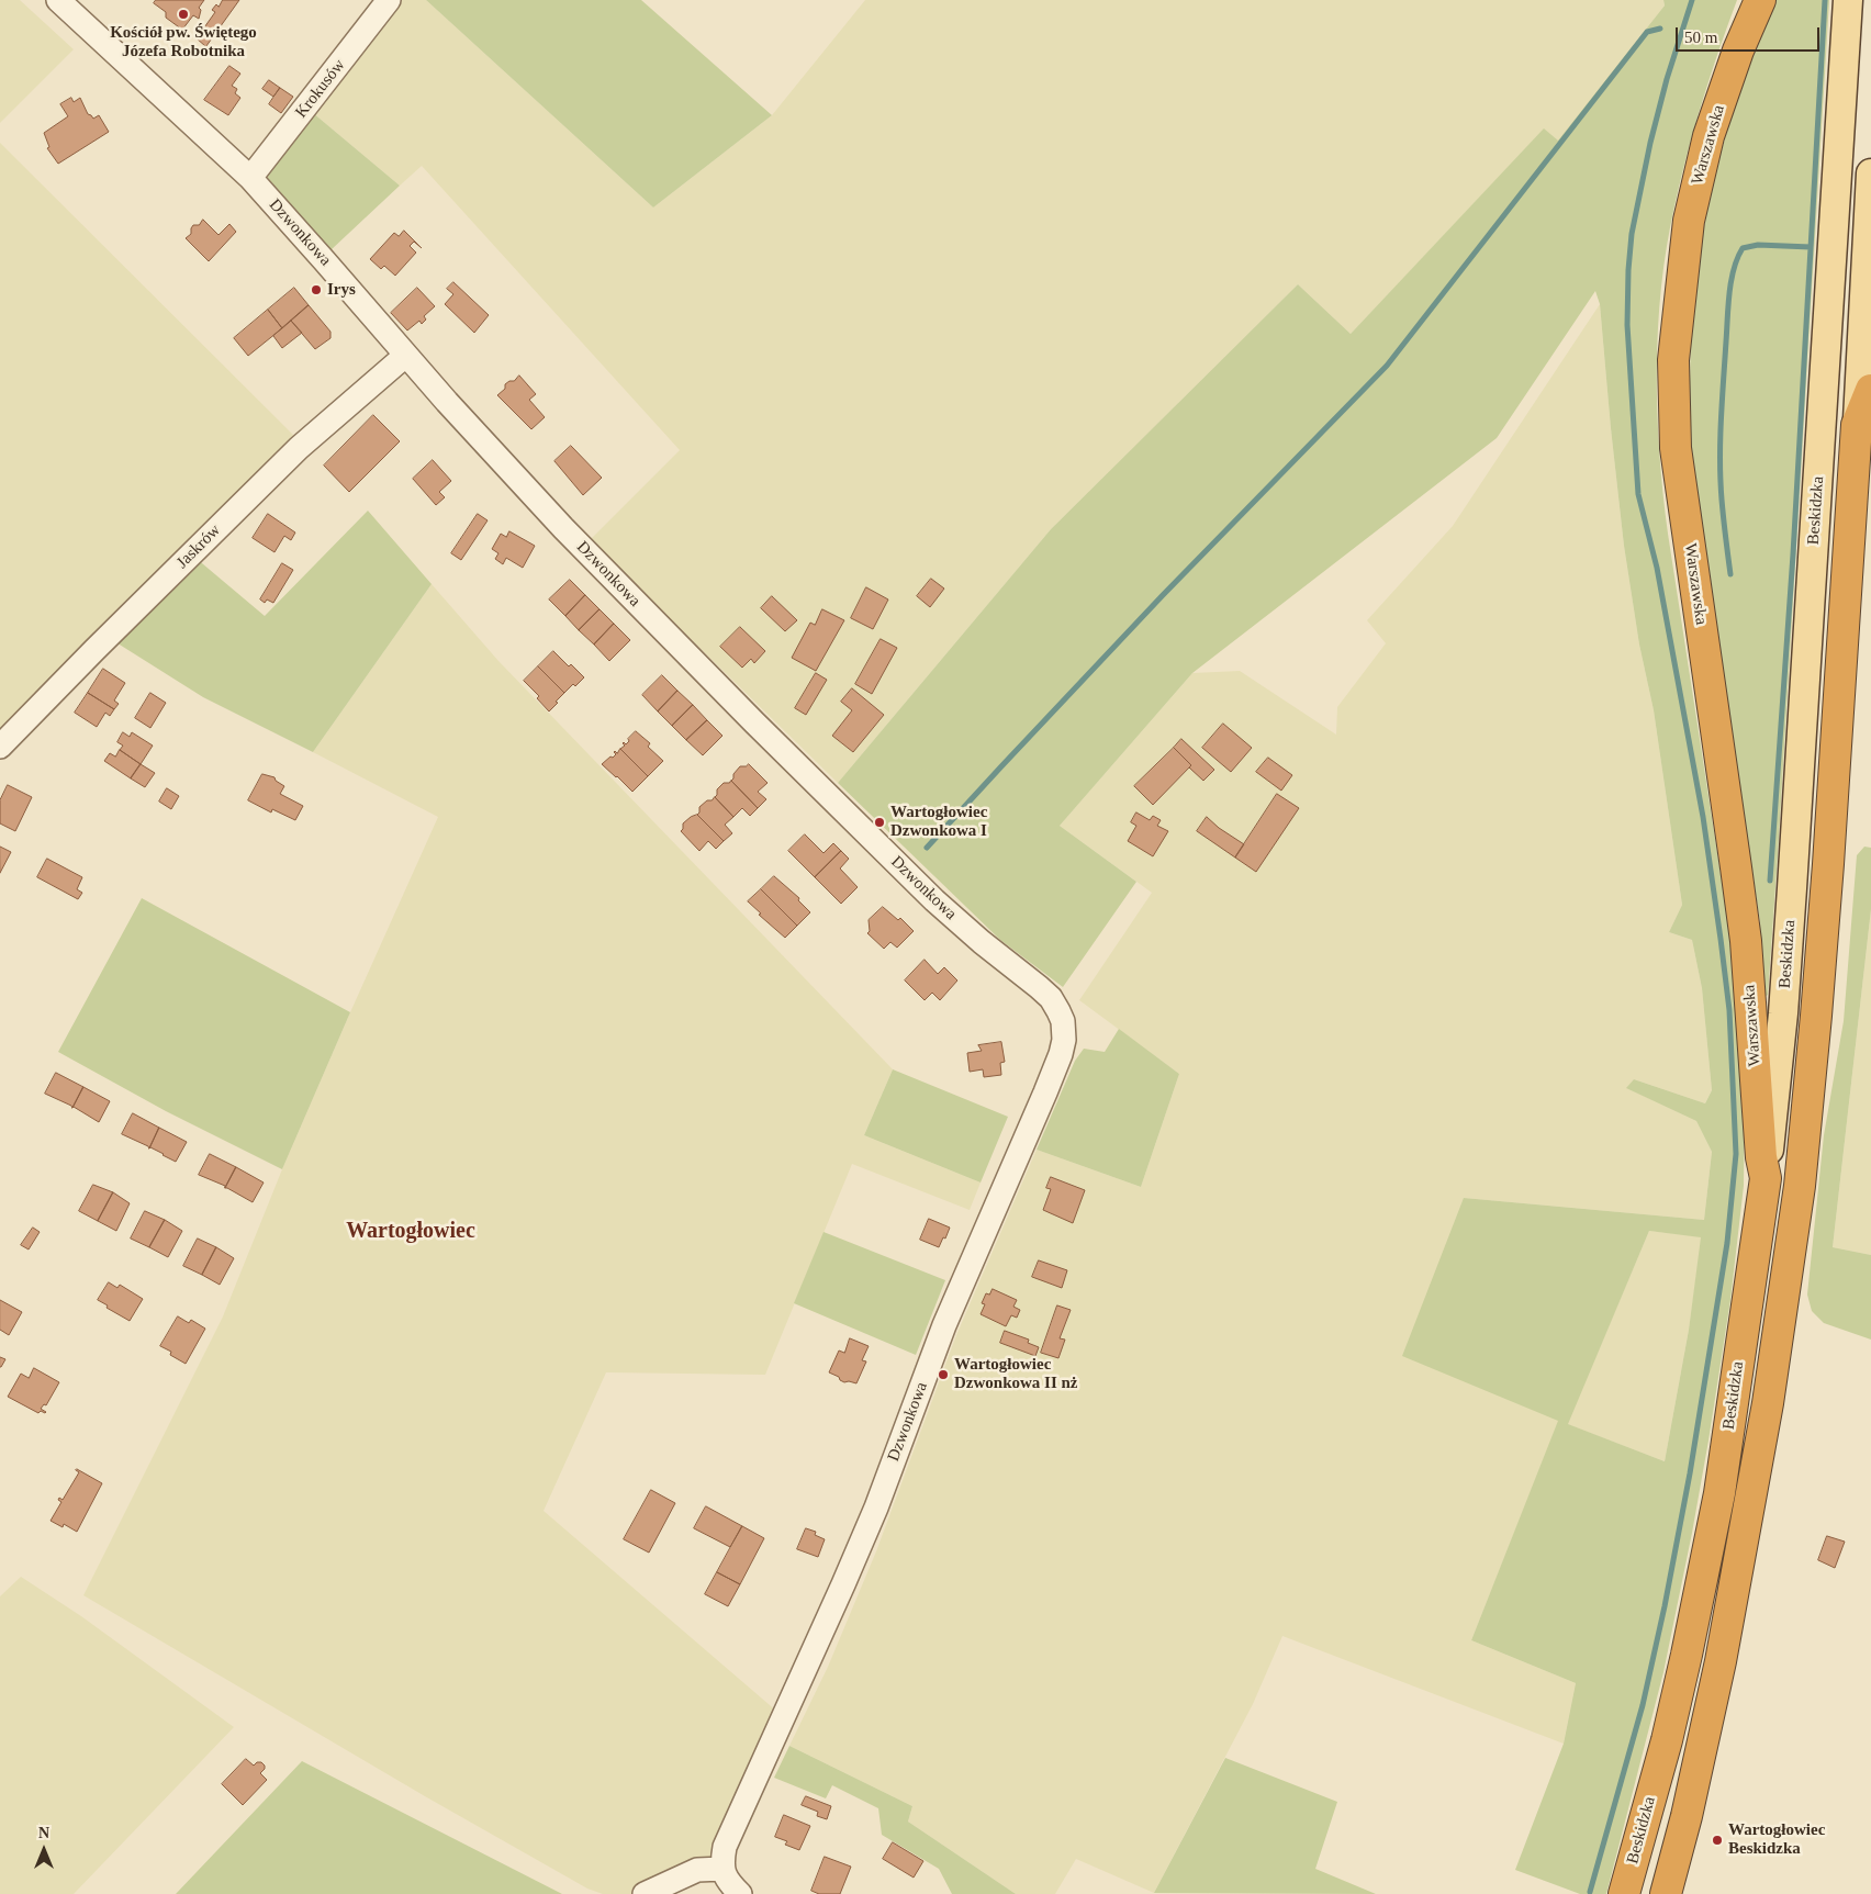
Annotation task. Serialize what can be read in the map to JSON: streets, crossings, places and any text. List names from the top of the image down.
{
  "streets": {
    "highway": ["Warszawska", "Beskidzka"],
    "street": ["Krokusów", "Dzwonkowa", "Jaskrów"]
  },
  "crossings": [
    ["Krokusów", "Dzwonkowa"],
    ["Warszawska", "Beskidzka"],
    ["Dzwonkowa", "Jaskrów"]
  ],
  "districts": ["Wartogłowiec"],
  "places": [
    "Kościół pw. Świętego Józefa Robotnika",
    "Irys",
    "Wartogłowiec Dzwonkowa I",
    "Wartogłowiec Dzwonkowa II nż",
    "Wartogłowiec Beskidzka"
  ],
  "scale_bar": "50 m",
  "north": "top"
}
